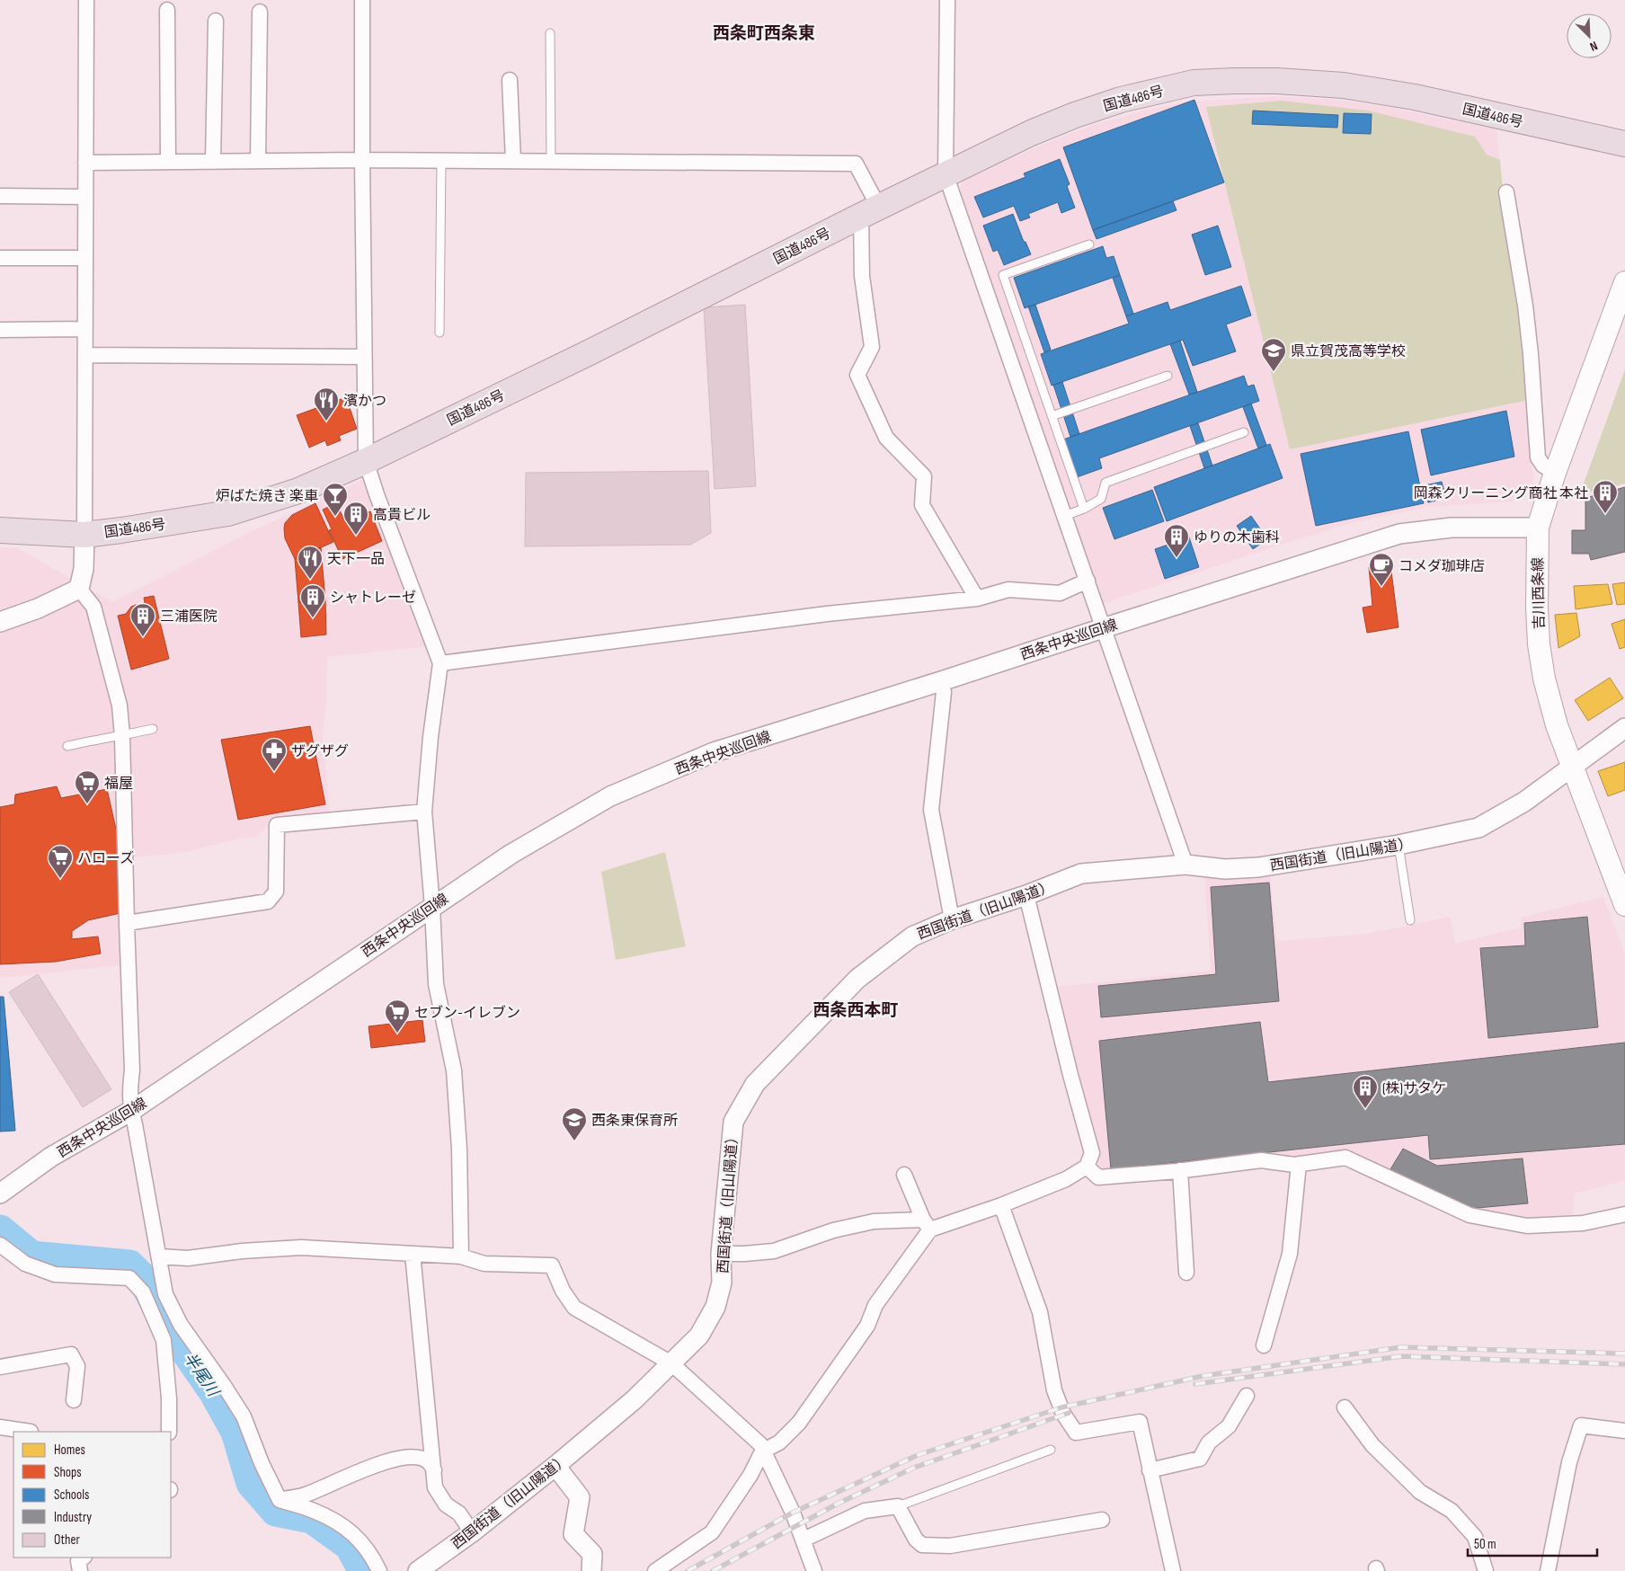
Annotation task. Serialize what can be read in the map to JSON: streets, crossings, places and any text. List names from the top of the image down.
{
  "streets": {
    "highway": ["国道486号"],
    "main road": ["吉川西条線"],
    "street": ["西条中央巡回線", "西国街道（旧山陽道）"]
  },
  "crossings": [
    ["吉川西条線", "西条中央巡回線"],
    ["吉川西条線", "西国街道（旧山陽道）"]
  ],
  "districts": ["西条町西条東", "西条西本町"],
  "water": ["半尾川"],
  "places": {
    "school or university": ["県立賀茂高等学校", "西条東保育所"],
    "restaurant": ["濱かつ", "天下一品"],
    "building": [
      "岡森クリーニング商社 本社",
      "高貴ビル",
      "ゆりの木歯科",
      "シャトレーゼ",
      "三浦医院",
      "(株)サタケ"
    ],
    "bar": ["炉ばた焼き 楽車"],
    "cafe": ["コメダ珈琲店"],
    "pharmacy": ["ザグザグ"],
    "supermarket": ["福屋", "ハローズ", "セブン-イレブン"]
  },
  "legend": [
    "Homes",
    "Shops",
    "Schools",
    "Industry",
    "Other"
  ],
  "scale_bar": "50 m",
  "north": "bottom right"
}
